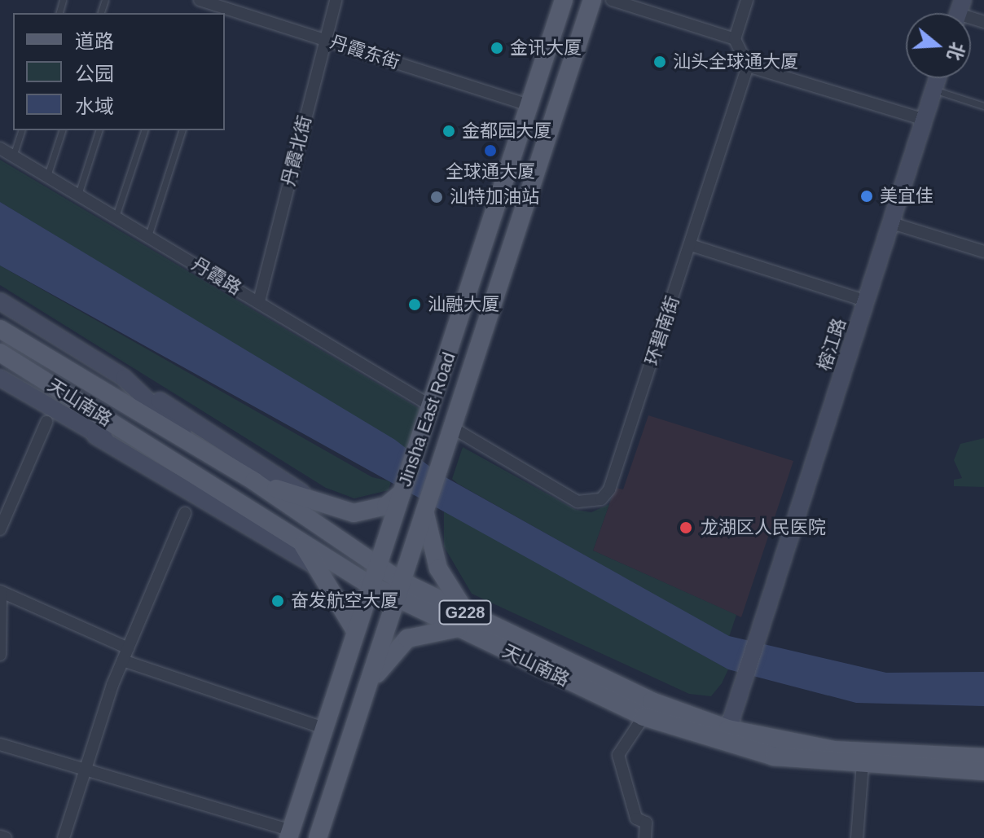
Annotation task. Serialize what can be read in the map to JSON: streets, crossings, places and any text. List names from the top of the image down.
{
  "streets": {
    "main road": [
      "榕江路",
      "天山南路",
      "Jinsha East Road",
      "G228"
    ],
    "street": [
      "丹霞东街",
      "丹霞北街",
      "丹霞路",
      "环碧南街"
    ]
  },
  "crossings": [
    ["丹霞东街", "丹霞北街"],
    ["丹霞东街", "Jinsha East Road"],
    ["丹霞北街", "丹霞路"],
    ["丹霞路", "Jinsha East Road"],
    ["环碧南街", "Jinsha East Road"],
    ["榕江路", "天山南路"],
    ["天山南路", "Jinsha East Road"]
  ],
  "places": [
    "金讯大厦",
    "汕头全球通大厦",
    "金都园大厦",
    "全球通大厦",
    "美宜佳",
    "汕特加油站",
    "汕融大厦",
    "龙湖区人民医院",
    "奋发航空大厦"
  ],
  "legend": ["道路", "公园", "水域"],
  "north": "right"
}
